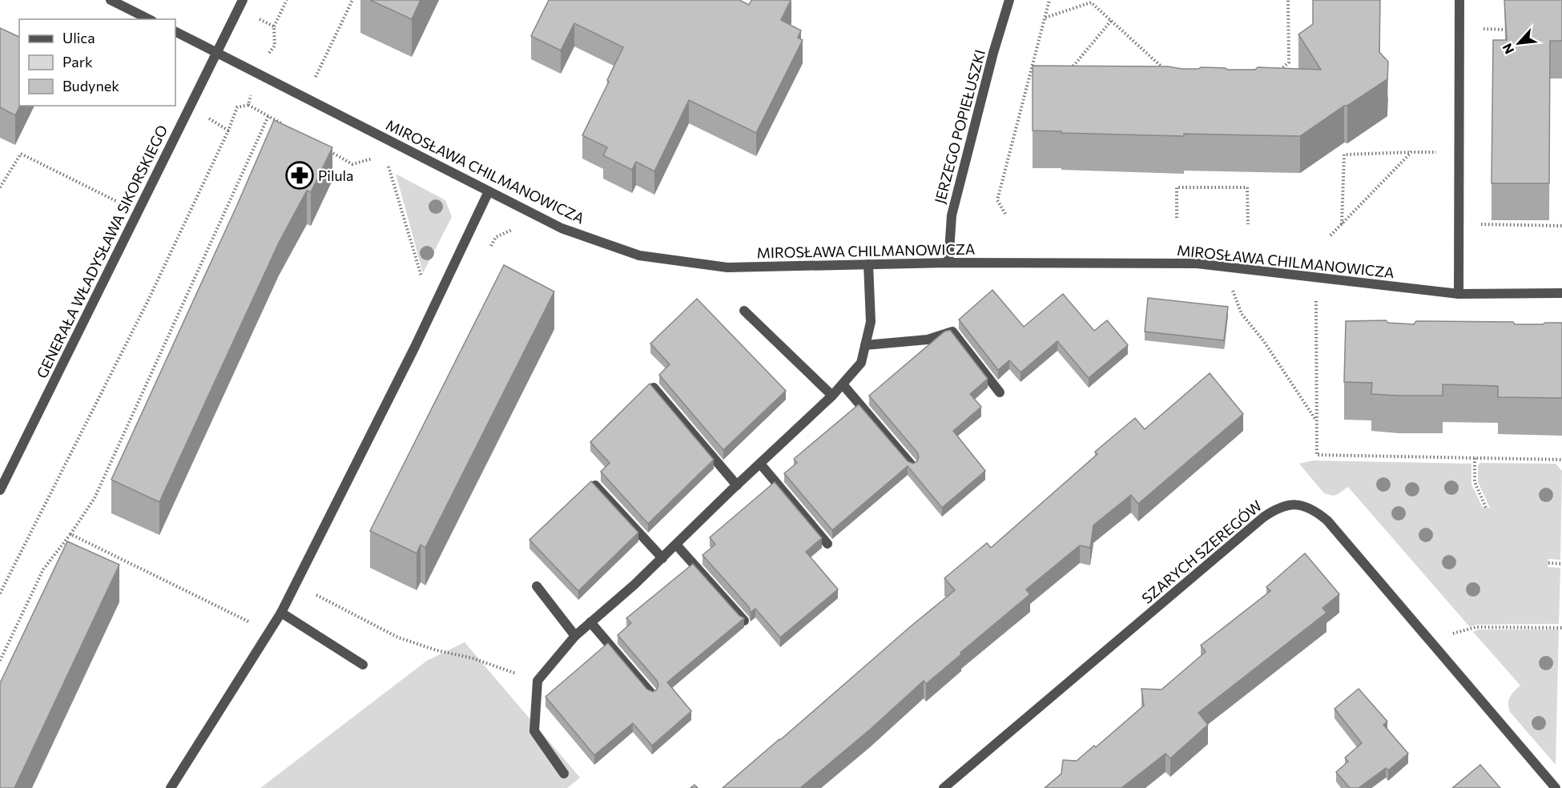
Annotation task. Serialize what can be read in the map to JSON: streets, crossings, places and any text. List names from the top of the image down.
{
  "streets": {
    "street": [
      "JERZEGO POPIEŁUSZKI",
      "MIROSŁAWA CHILMANOWICZA",
      "GENERAŁA WŁADYSŁAWA SIKORSKIEGO",
      "SZARYCH SZEREGÓW"
    ]
  },
  "crossings": [
    ["JERZEGO POPIEŁUSZKI", "MIROSŁAWA CHILMANOWICZA"],
    ["MIROSŁAWA CHILMANOWICZA", "GENERAŁA WŁADYSŁAWA SIKORSKIEGO"]
  ],
  "places": {
    "pharmacy": ["Pilula"]
  },
  "legend": ["Ulica", "Park", "Budynek"],
  "north": "bottom left"
}
